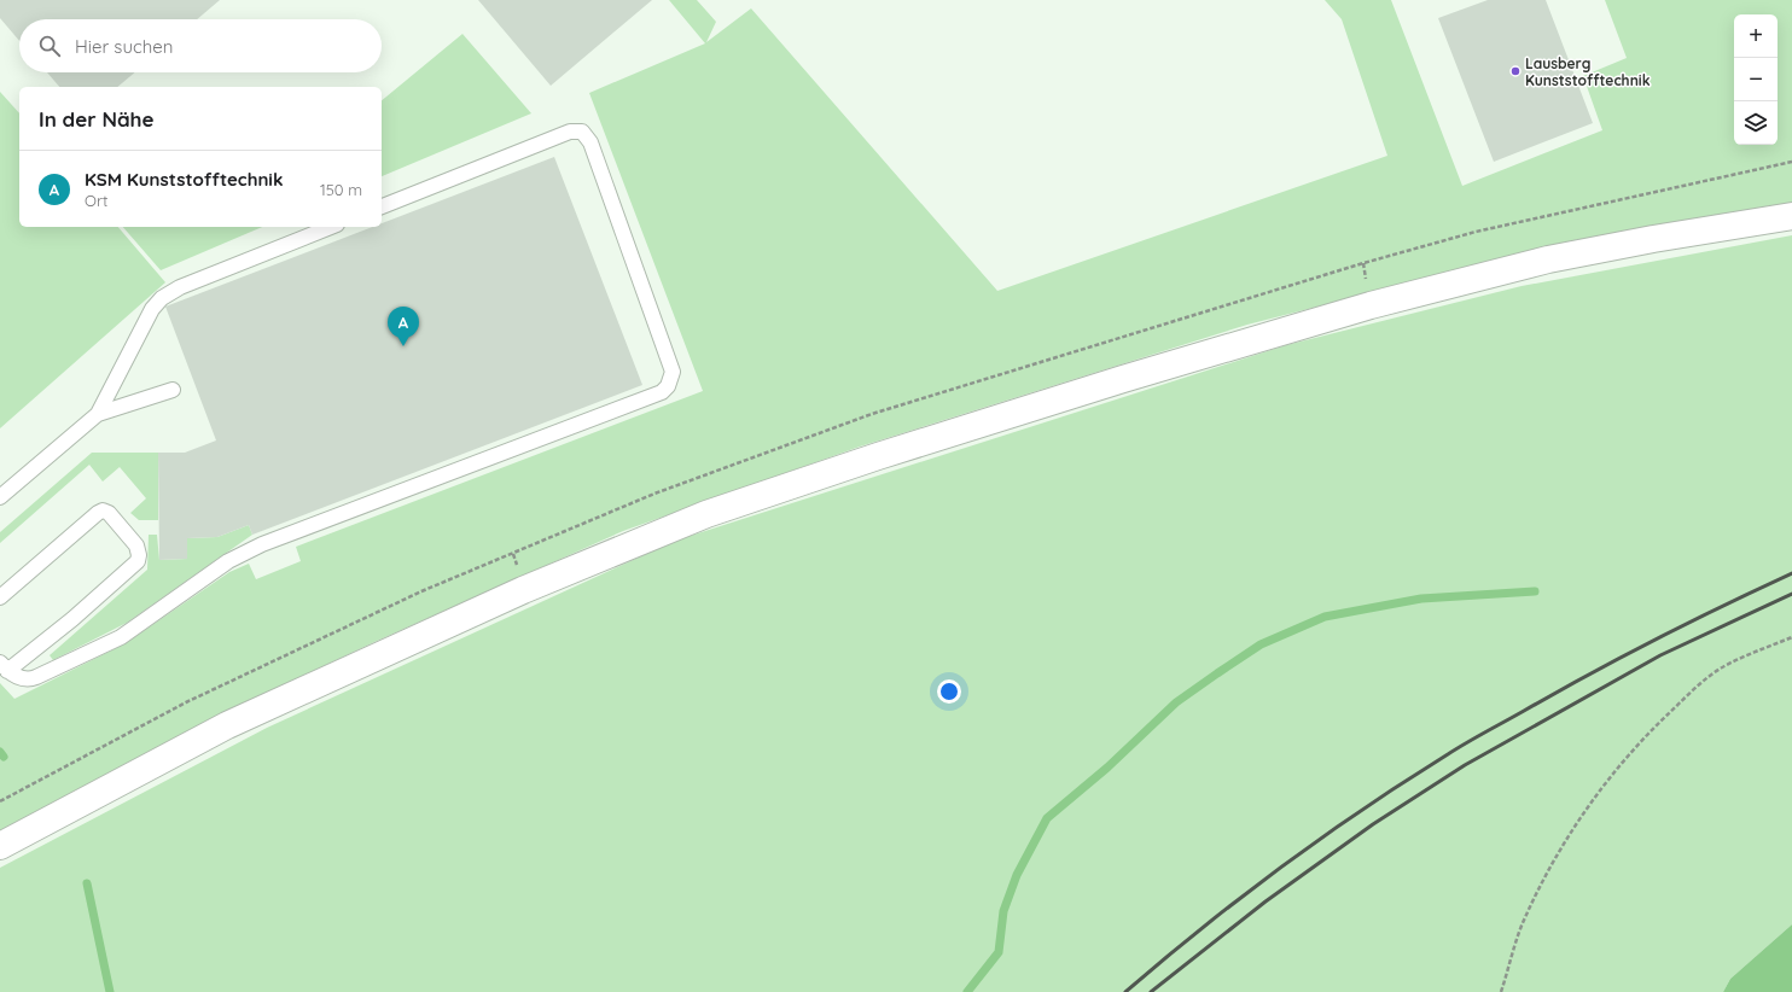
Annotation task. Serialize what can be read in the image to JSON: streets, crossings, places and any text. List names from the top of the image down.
{
  "places": ["Lausberg Kunststofftechnik"],
  "page": {
    "map_buttons": ["+", "−"],
    "search": "Hier suchen",
    "heading": "In der Nähe",
    "list": [
      {
        "mark": "A",
        "name": "KSM Kunststofftechnik",
        "note": "Ort",
        "value": "150 m"
      }
    ],
    "pins": "A"
  }
}
